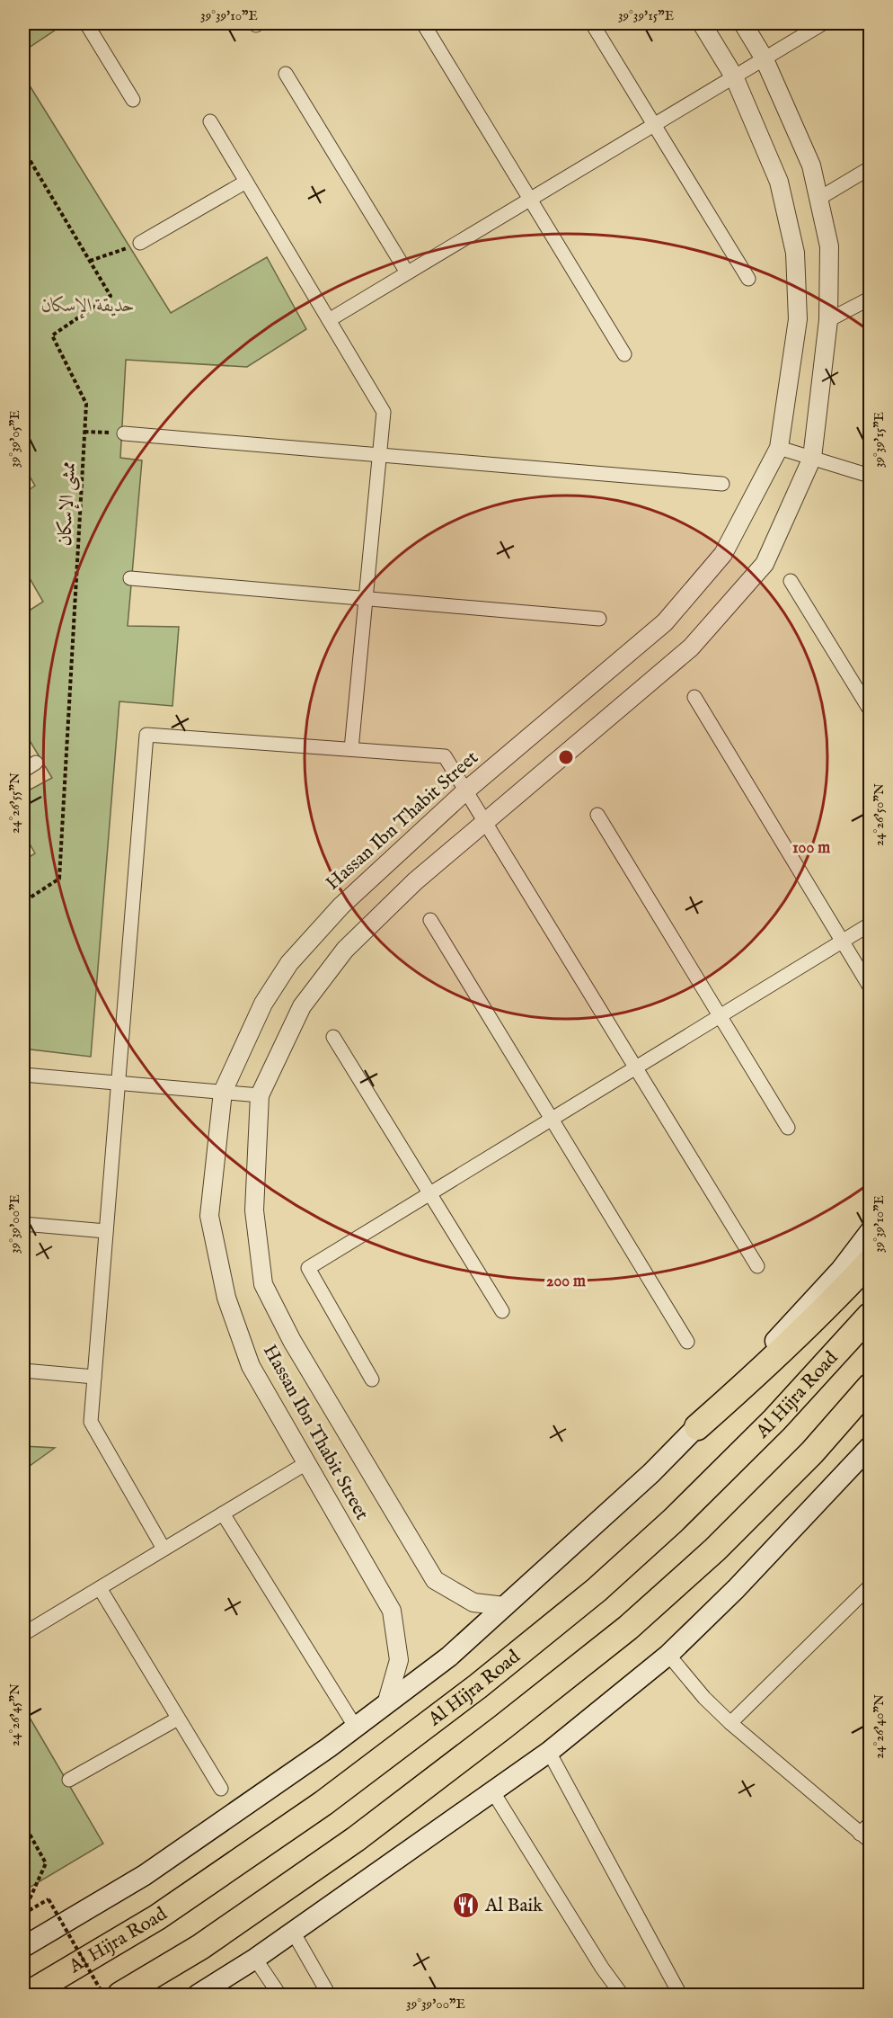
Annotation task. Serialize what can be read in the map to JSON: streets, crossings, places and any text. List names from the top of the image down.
{
  "streets": {
    "highway": ["Al Hijra Road"],
    "street": ["Hassan Ibn Thabit Street"],
    "path": ["ممشى الإسكان"]
  },
  "parks": ["حديقة الإسكان"],
  "places": {
    "restaurant": ["Al Baik"]
  },
  "coordinates": [
    "39°39'10\"E",
    "39°39'15\"E",
    "39°39'05\"E",
    "24°26'55\"N",
    "24°26'50\"N",
    "39°39'00\"E",
    "24°26'45\"N",
    "24°26'40\"N"
  ],
  "rings": ["100 m", "200 m"]
}
